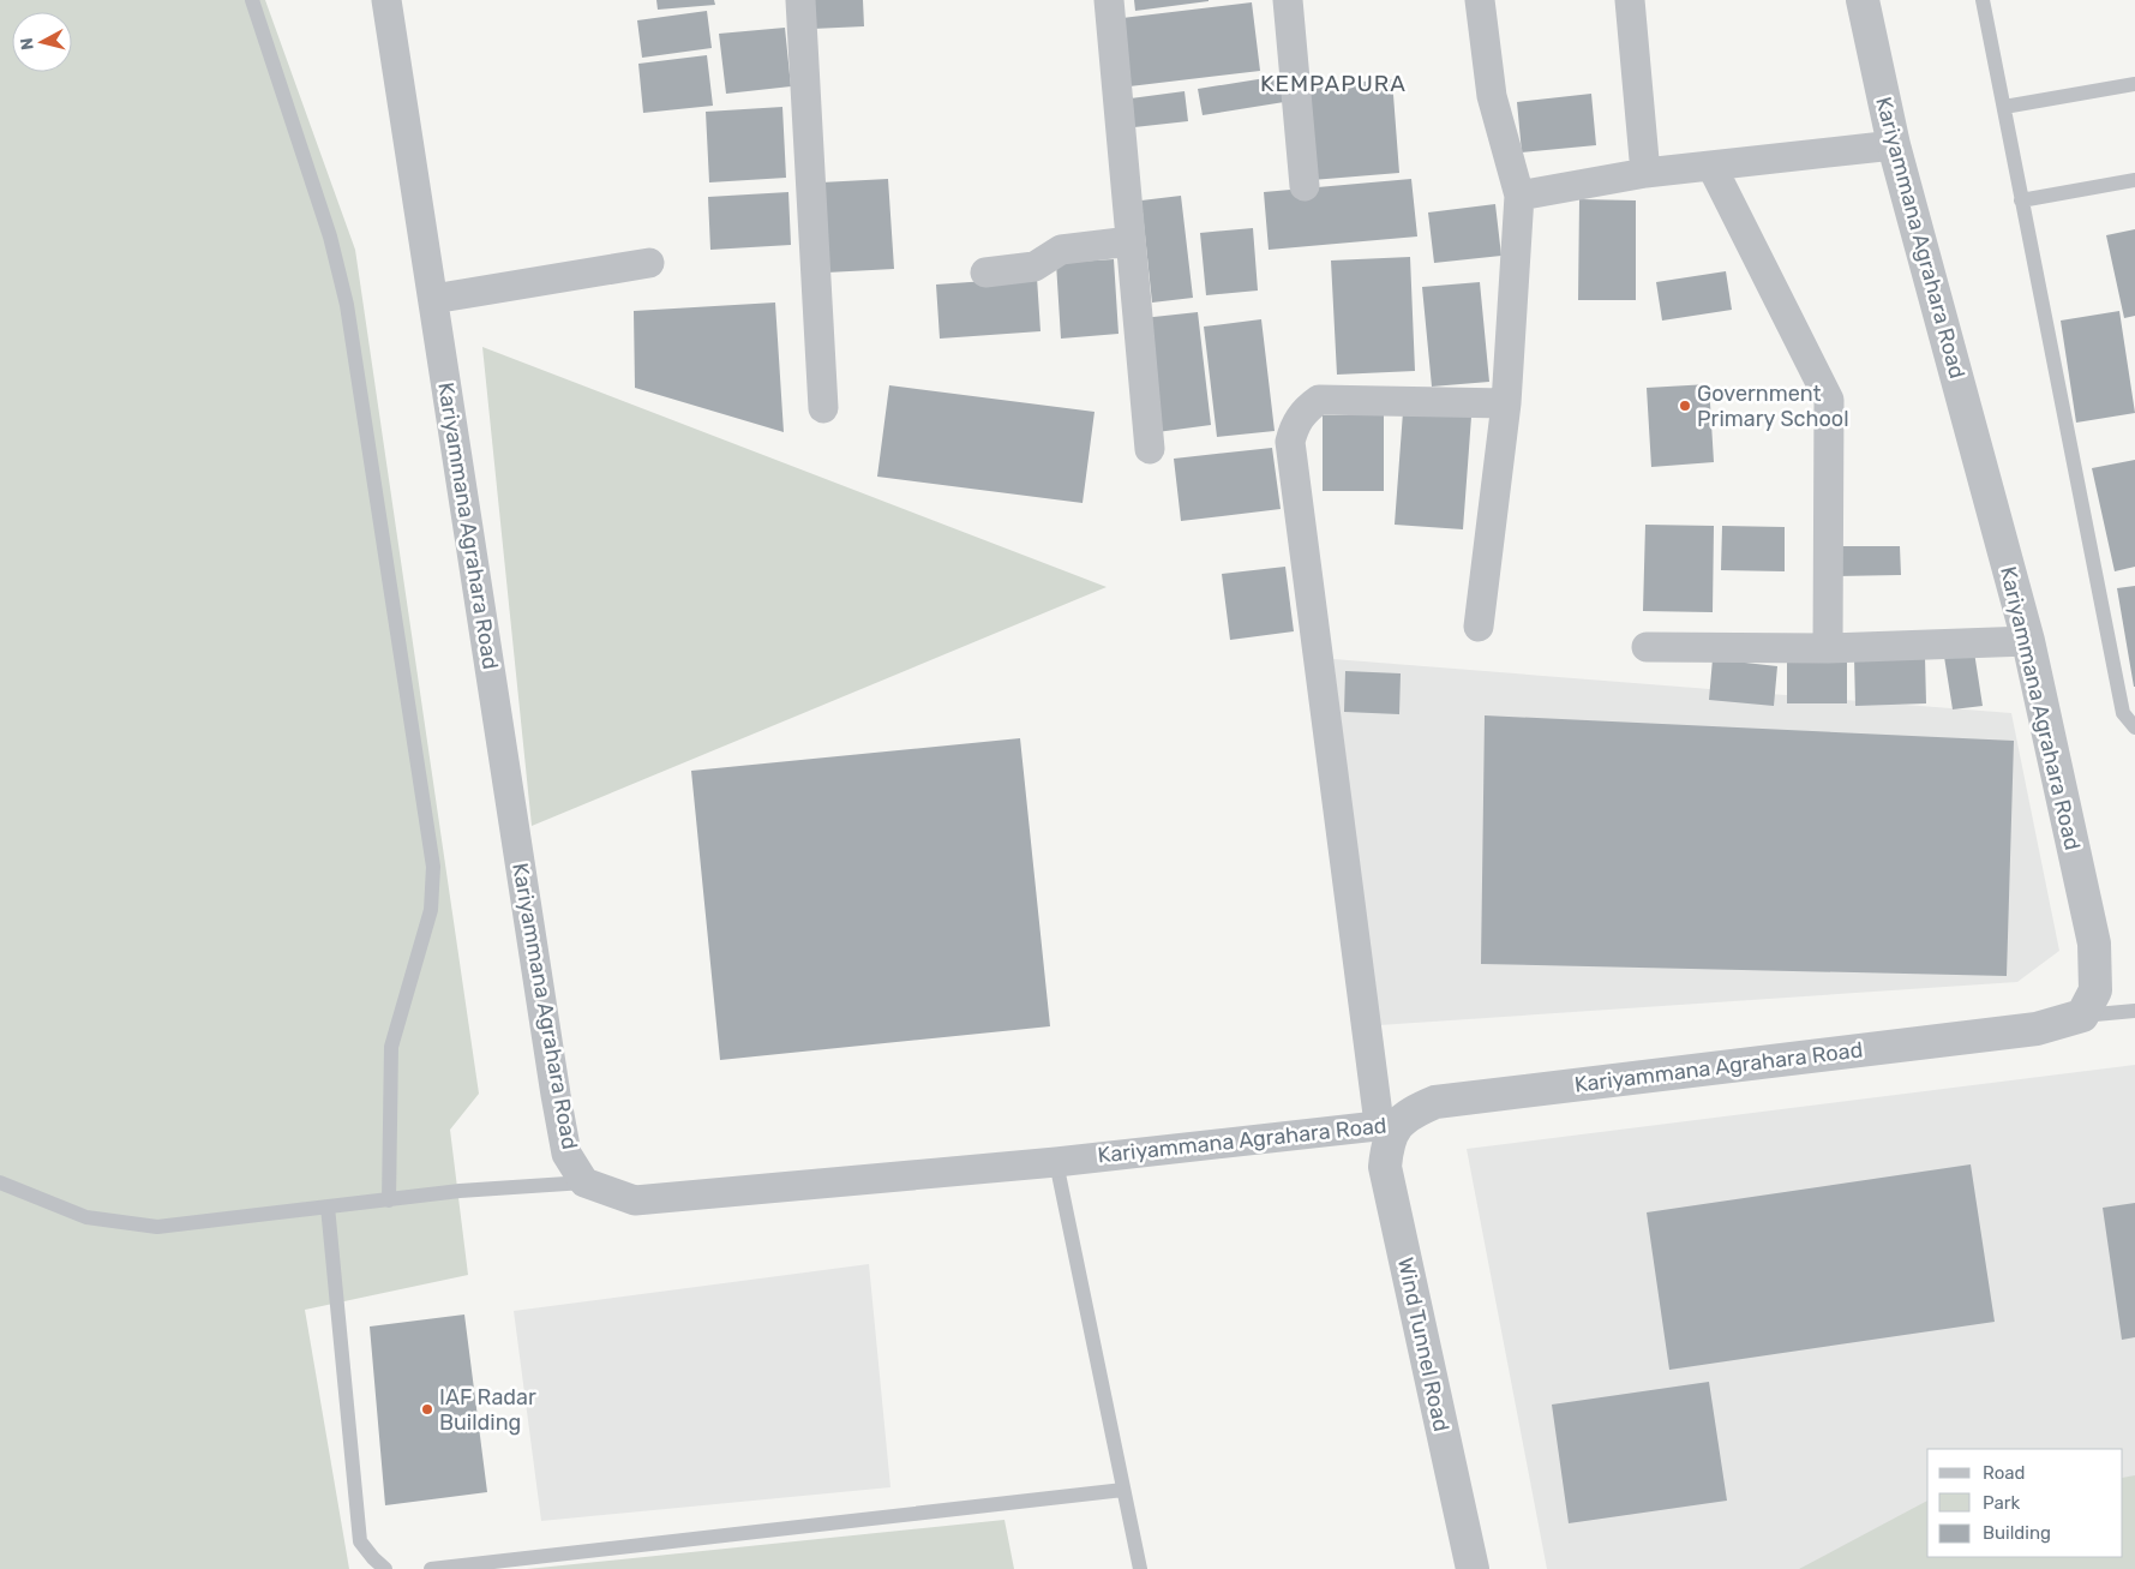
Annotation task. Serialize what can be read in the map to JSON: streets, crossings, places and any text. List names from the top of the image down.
{
  "streets": {
    "street": ["Kariyammana Agrahara Road", "Wind Tunnel Road"]
  },
  "crossings": [
    ["Kariyammana Agrahara Road", "Wind Tunnel Road"]
  ],
  "districts": ["KEMPAPURA"],
  "places": ["Government Primary School", "IAF Radar Building"],
  "legend": ["Road", "Park", "Building"],
  "north": "left"
}
